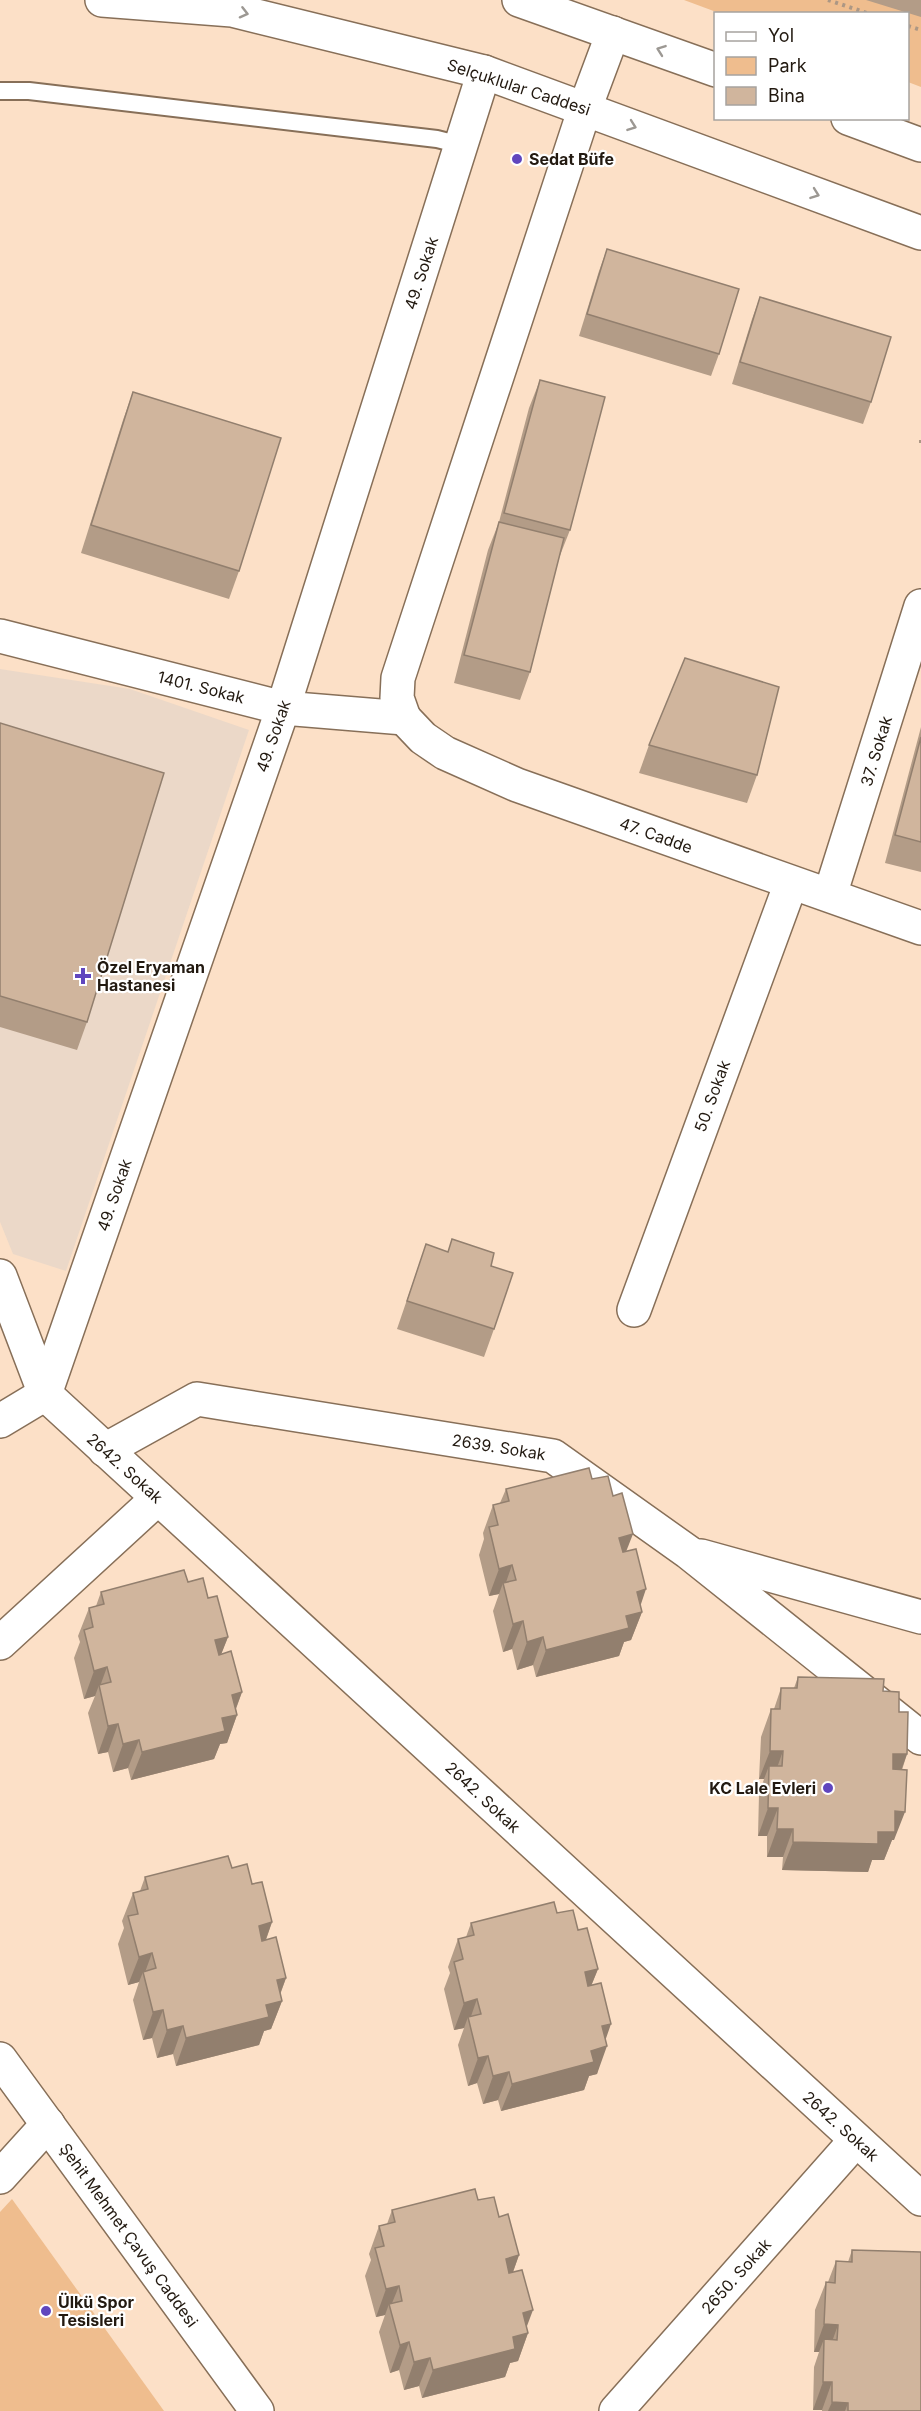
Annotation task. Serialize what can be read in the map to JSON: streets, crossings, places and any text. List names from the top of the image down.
{
  "streets": {
    "street": [
      "Selçuklular Caddesi",
      "49. Sokak",
      "1401. Sokak",
      "37. Sokak",
      "47. Cadde",
      "50. Sokak",
      "2639. Sokak",
      "2642. Sokak",
      "Şehit Mehmet Çavuş Caddesi",
      "2650. Sokak"
    ]
  },
  "crossings": [
    ["Selçuklular Caddesi", "49. Sokak"],
    ["49. Sokak", "1401. Sokak"],
    ["49. Sokak", "2642. Sokak"],
    ["1401. Sokak", "47. Cadde"],
    ["37. Sokak", "47. Cadde"],
    ["47. Cadde", "50. Sokak"],
    ["2639. Sokak", "2642. Sokak"],
    ["2642. Sokak", "2650. Sokak"]
  ],
  "one_way": ["Selçuklular Caddesi"],
  "places": {
    "other": ["Sedat Büfe", "KC Lale Evleri", "Ülkü Spor Tesisleri"],
    "health": ["Özel Eryaman Hastanesi"]
  },
  "legend": ["Yol", "Park", "Bina"]
}
